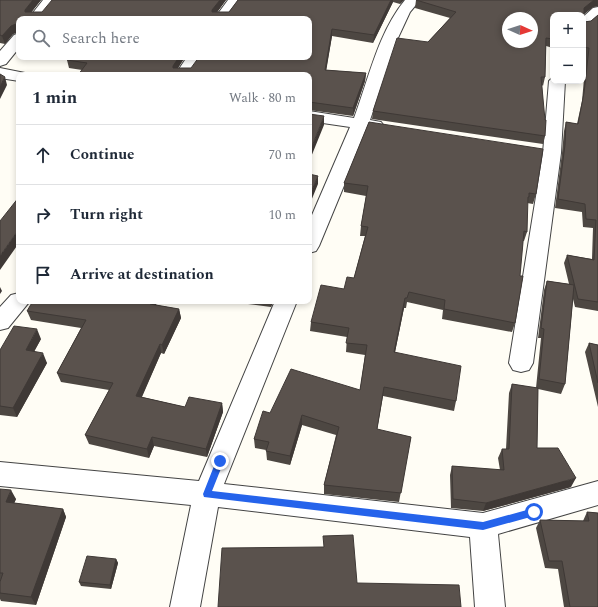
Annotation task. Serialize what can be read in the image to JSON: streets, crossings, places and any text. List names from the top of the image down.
{
  "north": "right",
  "page": {
    "map_buttons": ["+", "−"],
    "search": "Search here",
    "heading": ["1 min", "Walk · 80 m"],
    "list": [
      ["Continue", "70 m"],
      ["Turn right", "10 m"],
      "Arrive at destination"
    ]
  }
}
